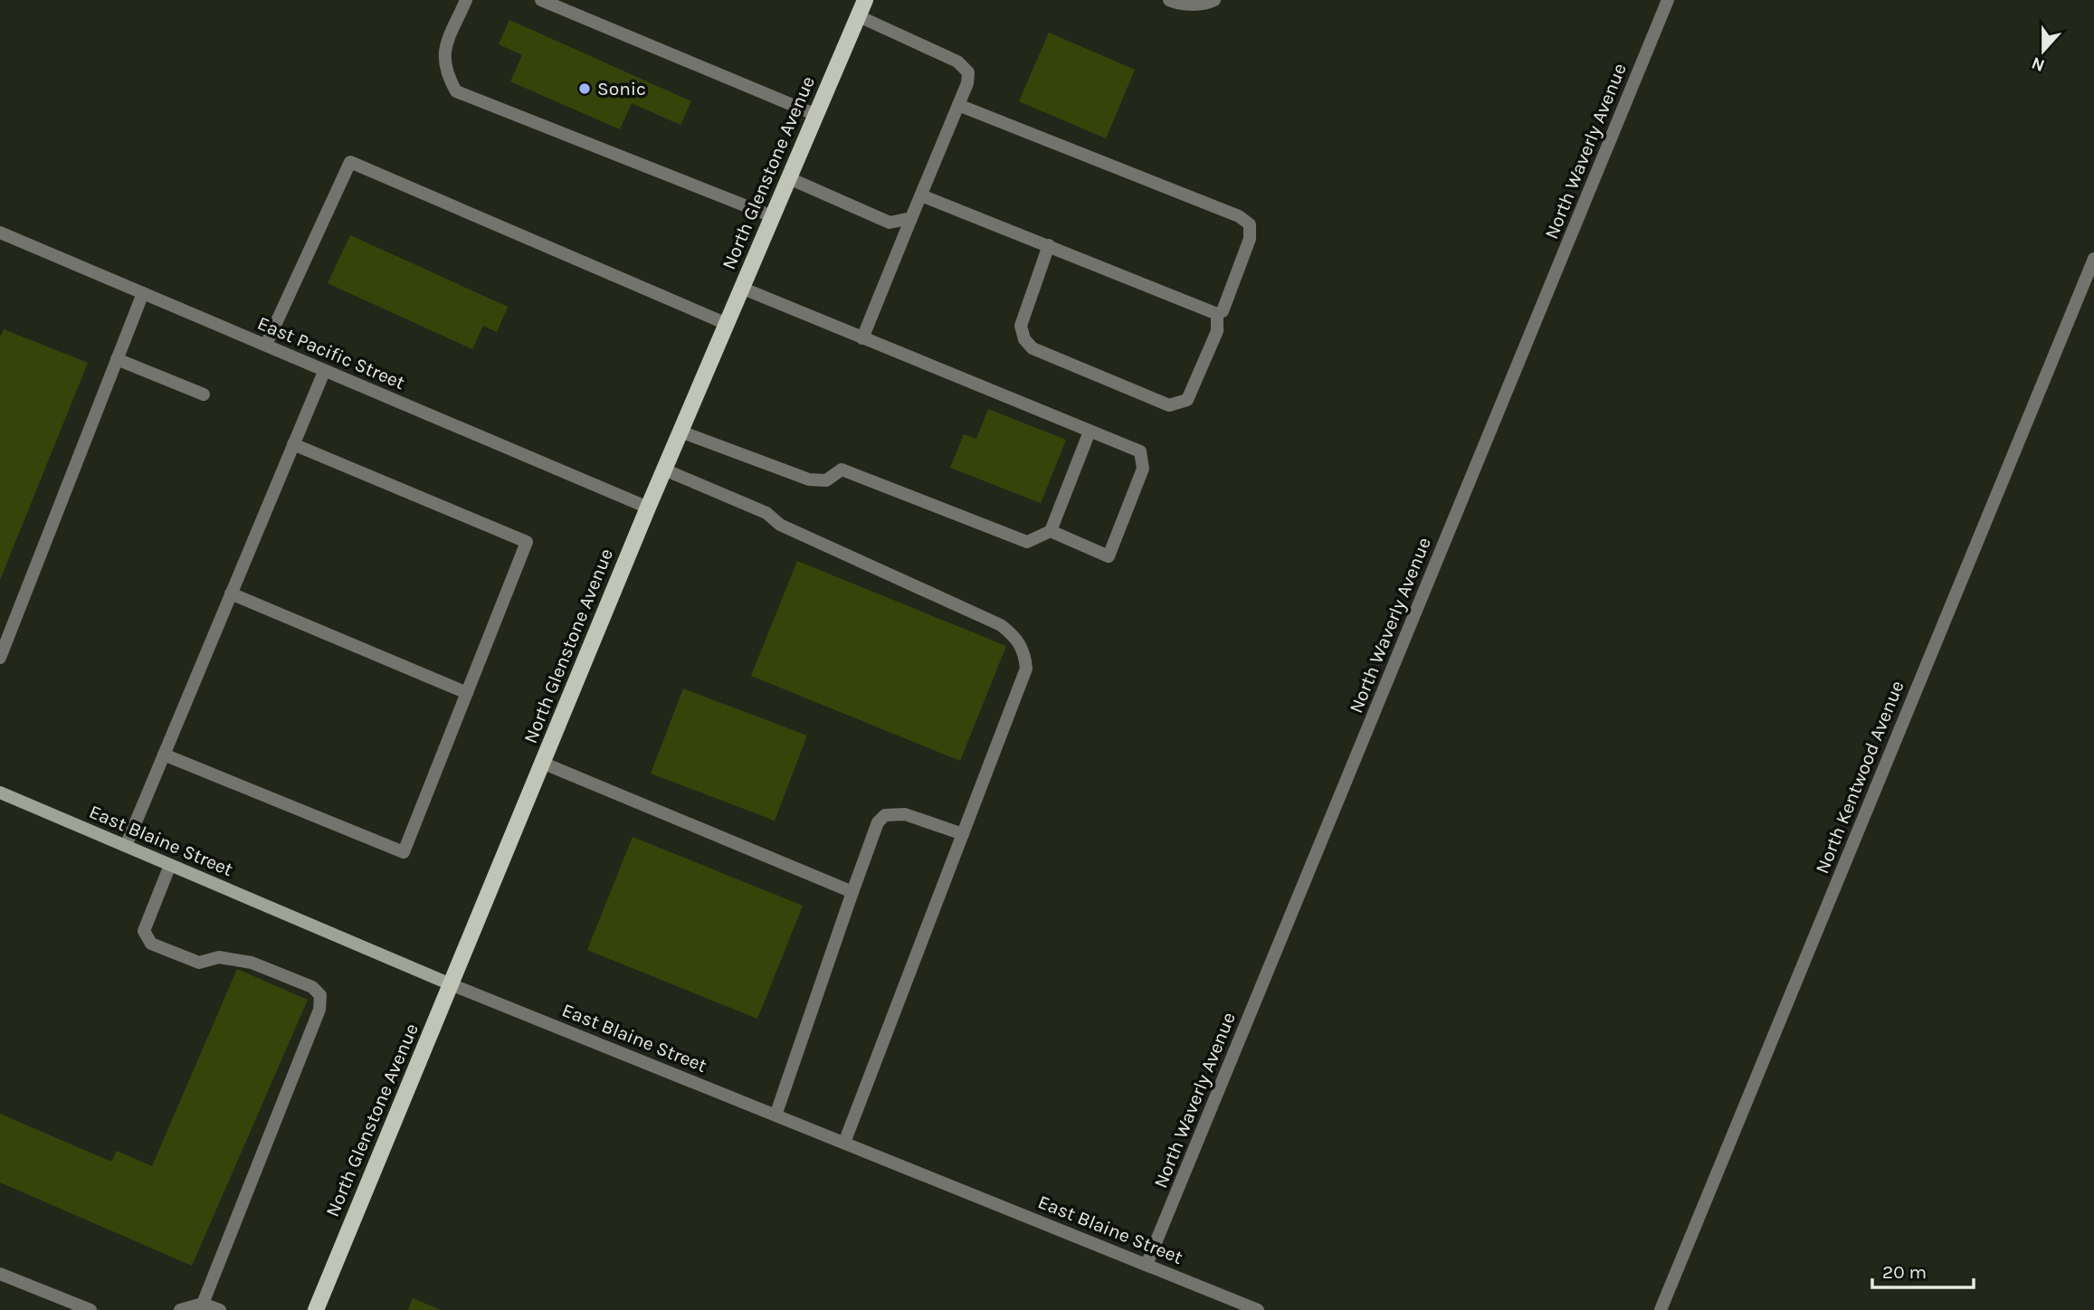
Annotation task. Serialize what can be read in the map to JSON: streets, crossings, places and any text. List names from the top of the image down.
{
  "streets": {
    "main road": ["North Glenstone Avenue"],
    "street": [
      "North Waverly Avenue",
      "East Pacific Street",
      "North Kentwood Avenue",
      "East Blaine Street"
    ]
  },
  "crossings": [
    ["North Waverly Avenue", "East Blaine Street"],
    ["North Glenstone Avenue", "East Pacific Street"],
    ["North Glenstone Avenue", "East Blaine Street"]
  ],
  "places": ["Sonic"],
  "scale_bar": "20 m",
  "north": "bottom"
}
